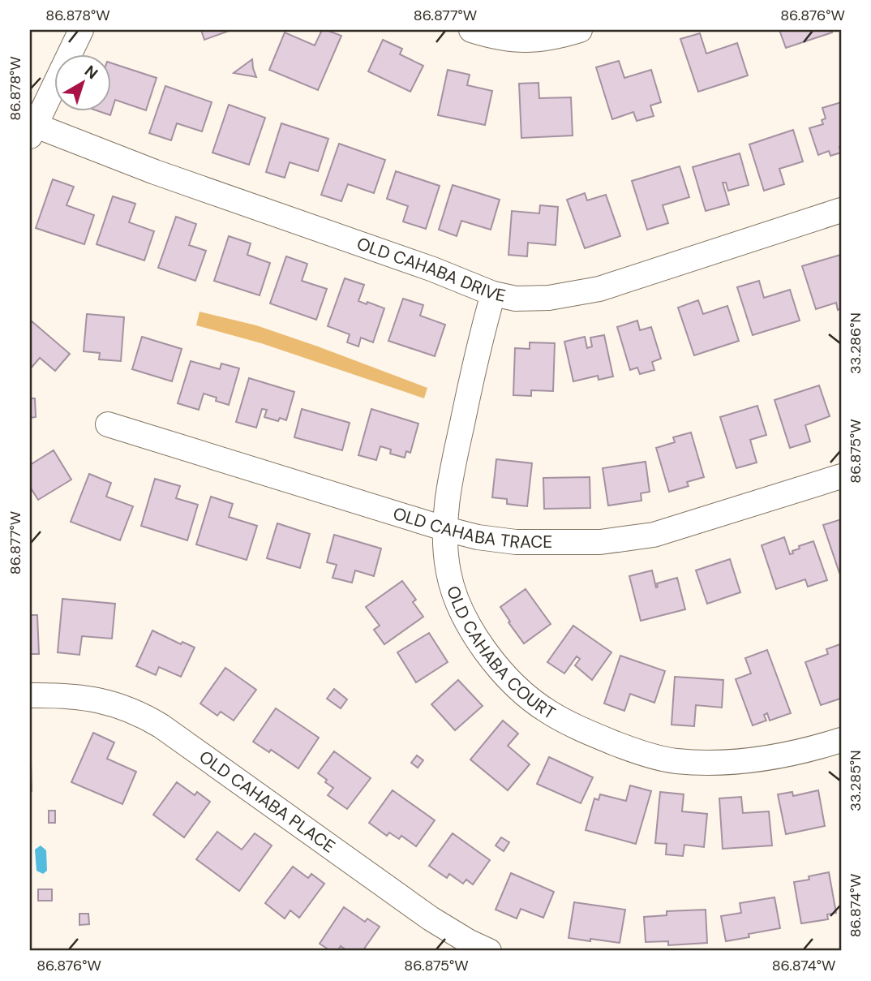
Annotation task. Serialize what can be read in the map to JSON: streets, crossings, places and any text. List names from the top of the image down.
{
  "streets": {
    "street": [
      "OLD CAHABA DRIVE",
      "OLD CAHABA TRACE",
      "OLD CAHABA COURT",
      "OLD CAHABA PLACE"
    ]
  },
  "crossings": [
    ["OLD CAHABA DRIVE", "OLD CAHABA COURT"],
    ["OLD CAHABA TRACE", "OLD CAHABA COURT"]
  ],
  "north": "top right",
  "coordinates": [
    "86.878°W",
    "86.877°W",
    "86.876°W",
    "33.286°N",
    "86.875°W",
    "33.285°N",
    "86.874°W"
  ]
}
